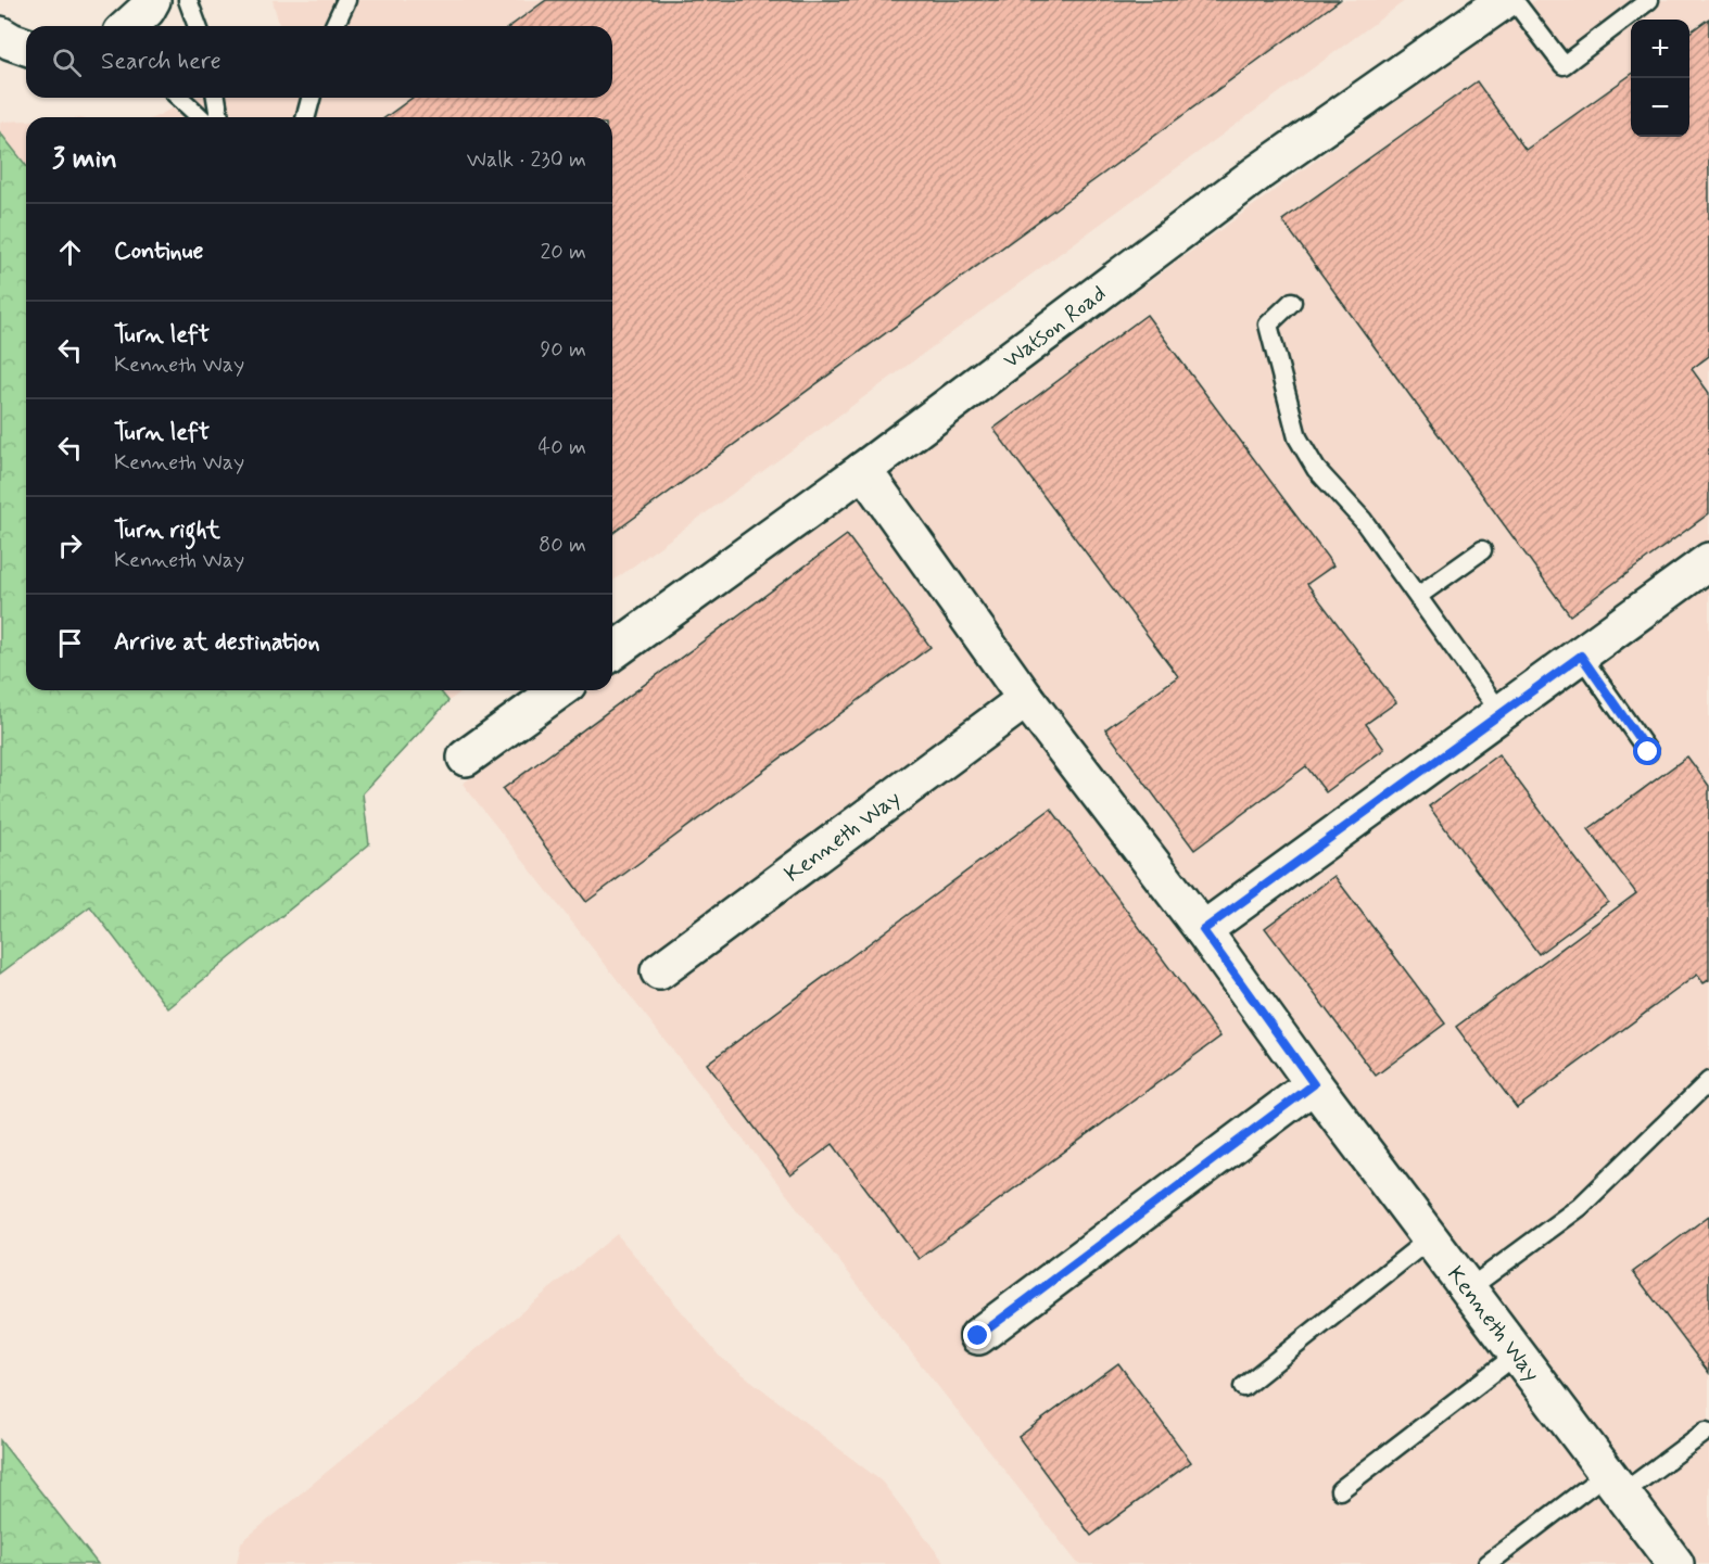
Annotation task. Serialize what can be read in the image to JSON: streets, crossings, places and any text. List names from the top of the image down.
{
  "streets": {
    "street": ["Watson Road", "Kenneth Way"]
  },
  "crossings": [
    ["Watson Road", "Kenneth Way"]
  ],
  "page": {
    "map_buttons": ["+", "−"],
    "search": "Search here",
    "heading": ["3 min", "Walk · 230 m"],
    "list": [
      ["Continue", "20 m"],
      ["Turn left", "Kenneth Way", "90 m"],
      ["Turn left", "Kenneth Way", "40 m"],
      ["Turn right", "Kenneth Way", "80 m"],
      "Arrive at destination"
    ]
  }
}
